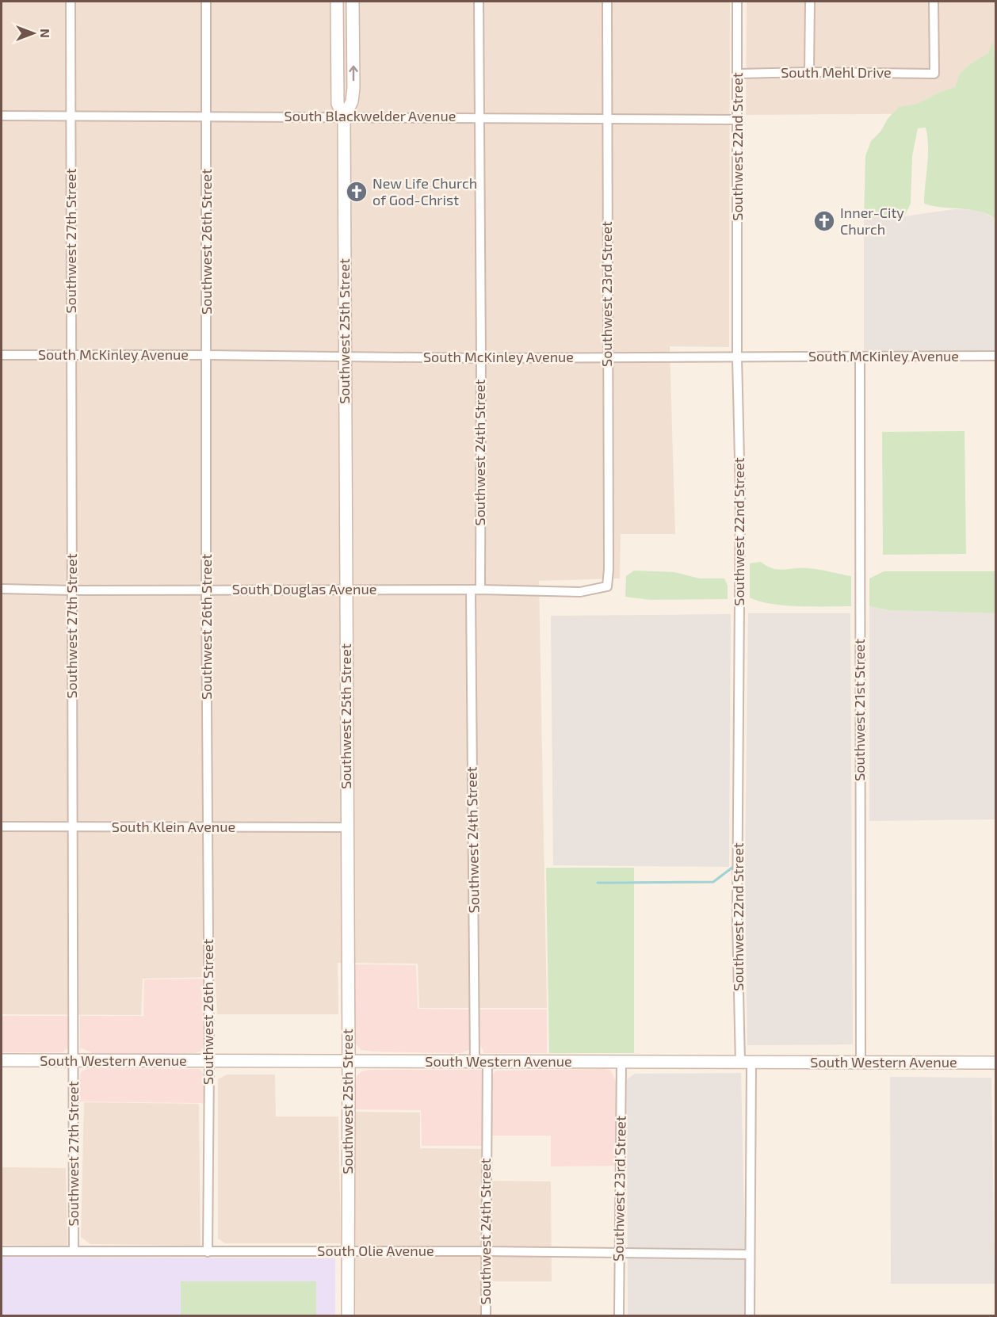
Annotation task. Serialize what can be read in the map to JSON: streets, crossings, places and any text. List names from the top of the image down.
{
  "streets": {
    "street": [
      "South Mehl Drive",
      "South Blackwelder Avenue",
      "Southwest 22nd Street",
      "Southwest 27th Street",
      "Southwest 26th Street",
      "Southwest 23rd Street",
      "Southwest 25th Street",
      "South McKinley Avenue",
      "Southwest 24th Street",
      "South Douglas Avenue",
      "Southwest 21st Street",
      "South Klein Avenue",
      "South Western Avenue",
      "South Olie Avenue"
    ]
  },
  "crossings": [
    ["South Mehl Drive", "Southwest 22nd Street"],
    ["South Blackwelder Avenue", "Southwest 22nd Street"],
    ["South Blackwelder Avenue", "Southwest 27th Street"],
    ["South Blackwelder Avenue", "Southwest 26th Street"],
    ["South Blackwelder Avenue", "Southwest 23rd Street"],
    ["South Blackwelder Avenue", "Southwest 25th Street"],
    ["South Blackwelder Avenue", "Southwest 24th Street"],
    ["Southwest 22nd Street", "South McKinley Avenue"],
    ["Southwest 22nd Street", "South Western Avenue"],
    ["Southwest 22nd Street", "South Olie Avenue"],
    ["Southwest 27th Street", "South McKinley Avenue"],
    ["Southwest 27th Street", "South Douglas Avenue"],
    ["Southwest 27th Street", "South Klein Avenue"],
    ["Southwest 27th Street", "South Western Avenue"],
    ["Southwest 27th Street", "South Olie Avenue"],
    ["Southwest 26th Street", "South McKinley Avenue"],
    ["Southwest 26th Street", "South Douglas Avenue"],
    ["Southwest 26th Street", "South Klein Avenue"],
    ["Southwest 26th Street", "South Western Avenue"],
    ["Southwest 26th Street", "South Olie Avenue"],
    ["Southwest 23rd Street", "South McKinley Avenue"],
    ["Southwest 23rd Street", "South Douglas Avenue"],
    ["Southwest 23rd Street", "South Western Avenue"],
    ["Southwest 23rd Street", "South Olie Avenue"],
    ["Southwest 25th Street", "South McKinley Avenue"],
    ["Southwest 25th Street", "South Douglas Avenue"],
    ["Southwest 25th Street", "South Klein Avenue"],
    ["Southwest 25th Street", "South Western Avenue"],
    ["Southwest 25th Street", "South Olie Avenue"],
    ["South McKinley Avenue", "Southwest 24th Street"],
    ["South McKinley Avenue", "Southwest 21st Street"],
    ["Southwest 24th Street", "South Douglas Avenue"],
    ["Southwest 24th Street", "South Western Avenue"],
    ["Southwest 24th Street", "South Olie Avenue"],
    ["Southwest 21st Street", "South Western Avenue"]
  ],
  "places": {
    "church": ["New Life Church of God-Christ", "Inner-City Church"]
  },
  "north": "right"
}
